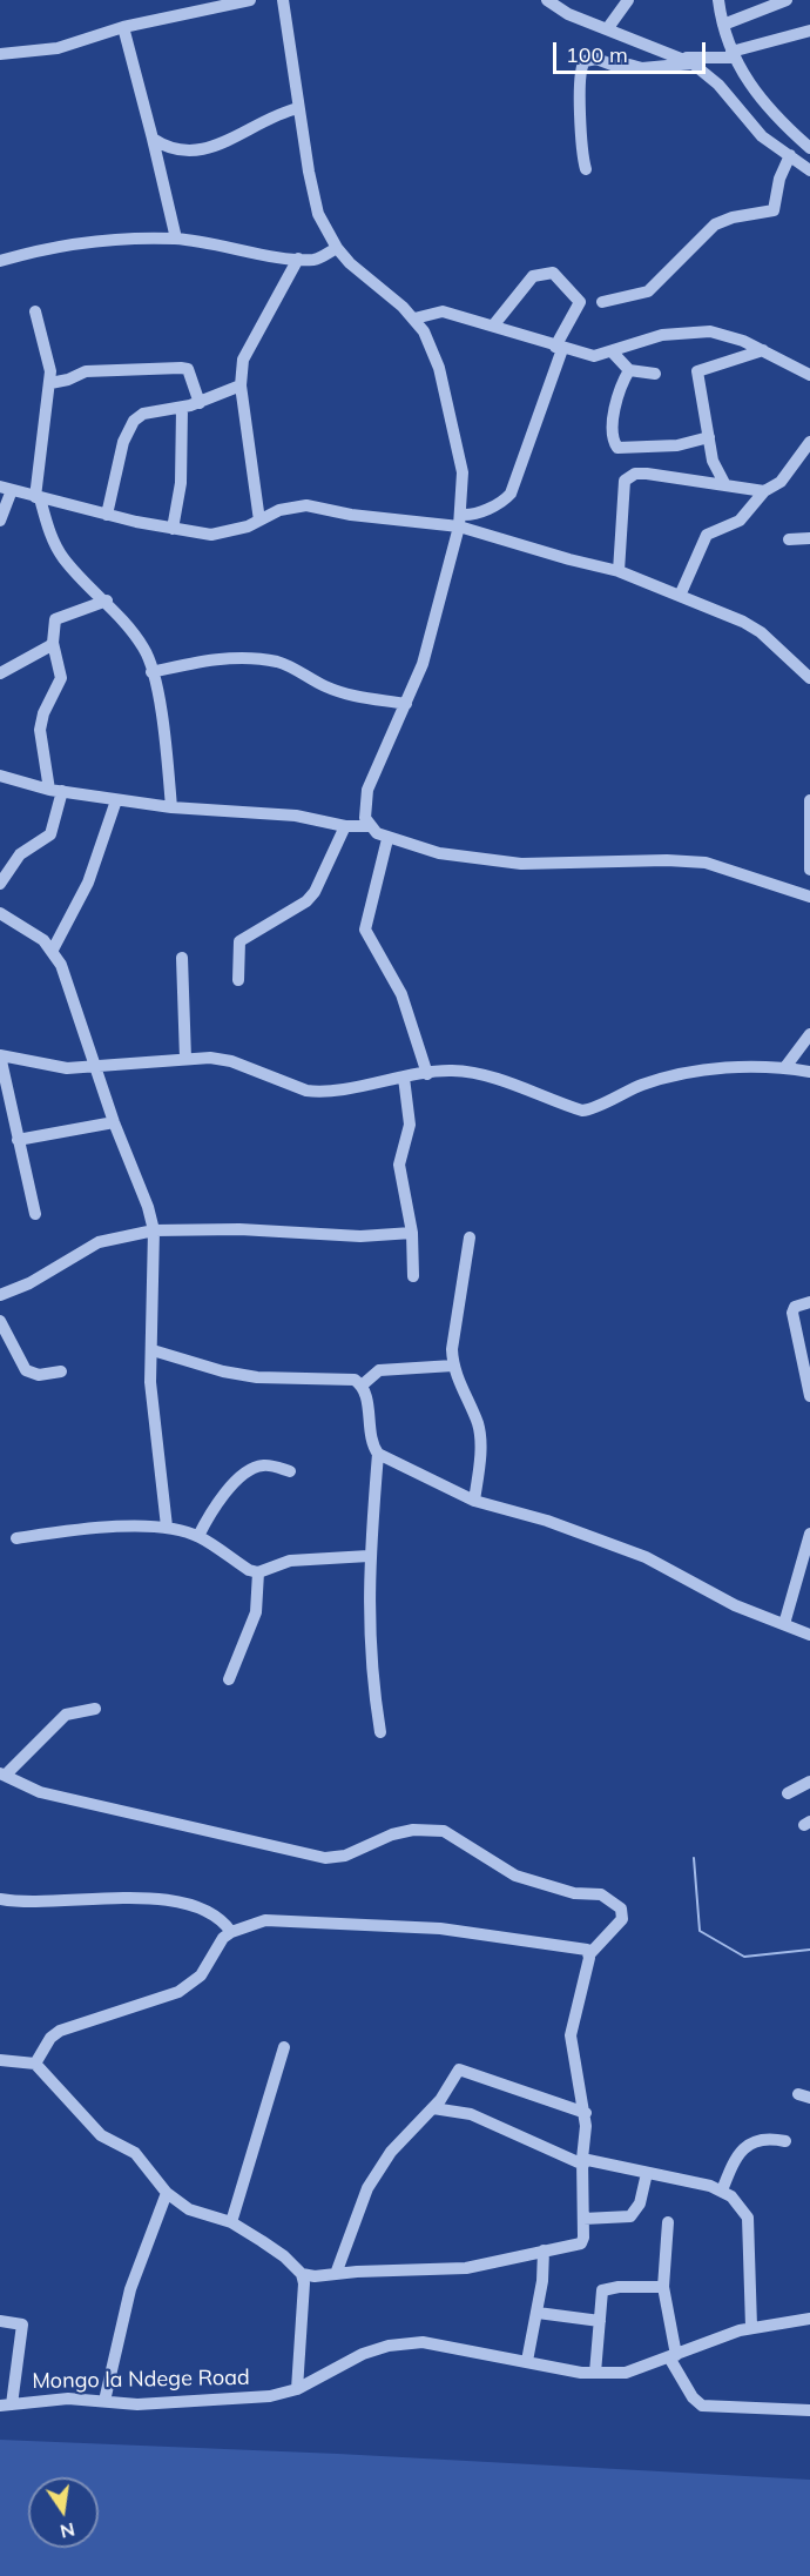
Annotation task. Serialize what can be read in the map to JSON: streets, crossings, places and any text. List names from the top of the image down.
{
  "streets": {
    "street": ["Mongo la Ndege Road"]
  },
  "scale_bar": "100 m",
  "north": "bottom"
}
